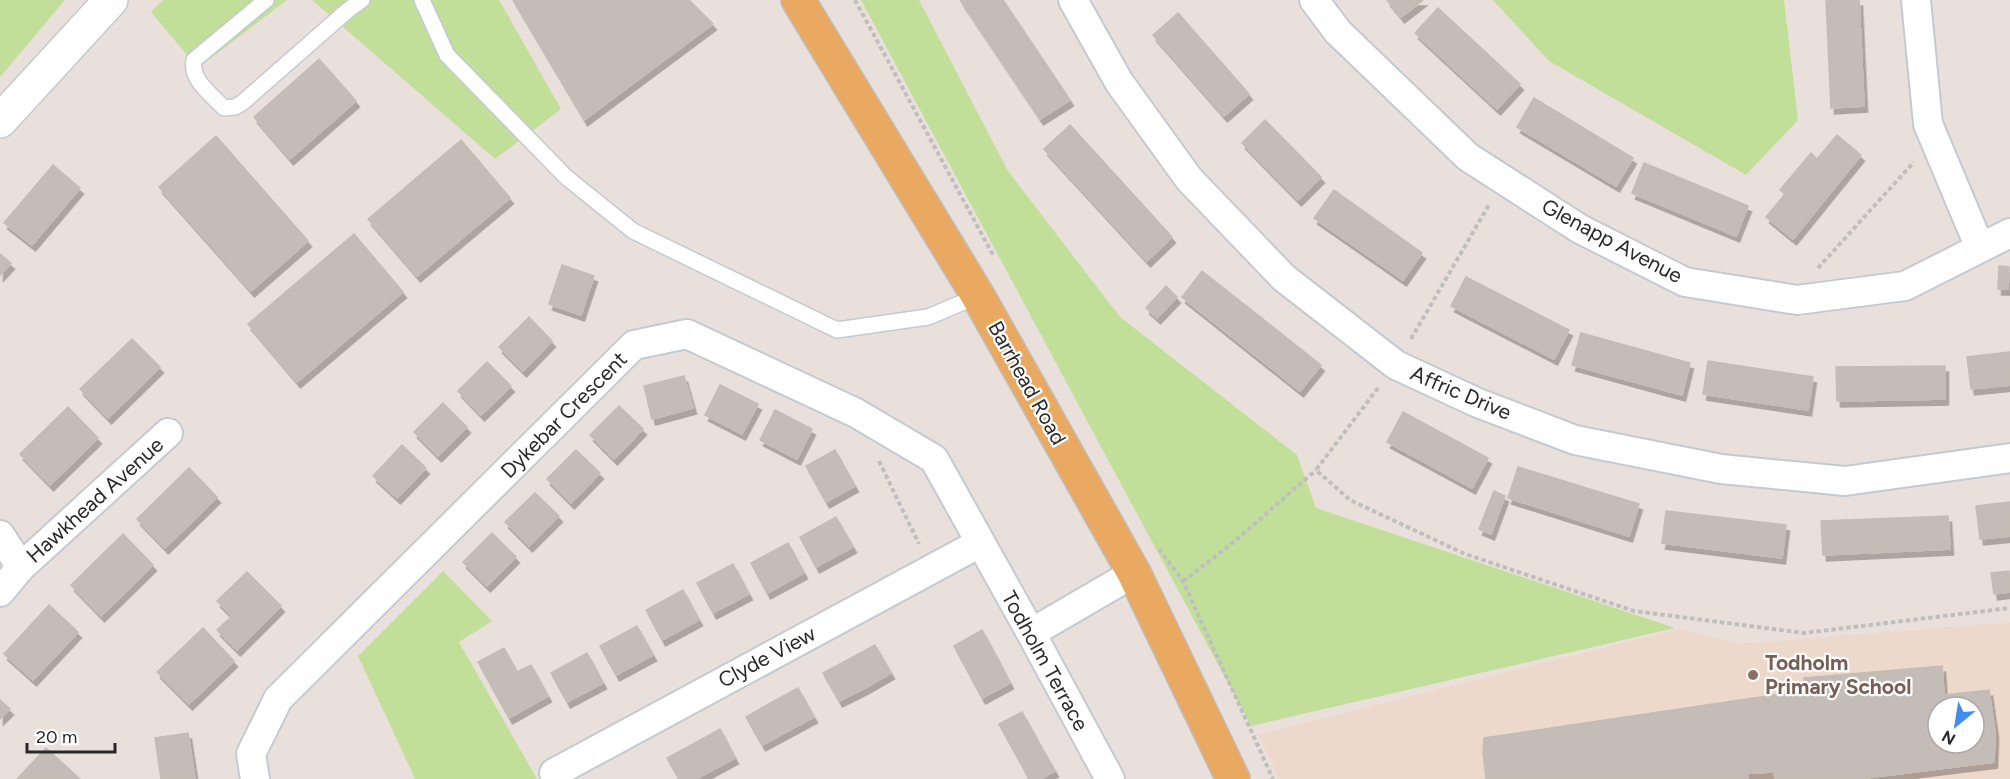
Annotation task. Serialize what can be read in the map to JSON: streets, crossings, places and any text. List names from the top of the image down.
{
  "streets": {
    "main road": ["Barrhead Road"],
    "street": [
      "Glenapp Avenue",
      "Affric Drive",
      "Dykebar Crescent",
      "Hawkhead Avenue",
      "Clyde View",
      "Todholm Terrace"
    ]
  },
  "crossings": [
    ["Dykebar Crescent", "Clyde View"],
    ["Dykebar Crescent", "Todholm Terrace"],
    ["Clyde View", "Todholm Terrace"]
  ],
  "places": ["Todholm Primary School"],
  "scale_bar": "20 m",
  "north": "bottom left"
}
